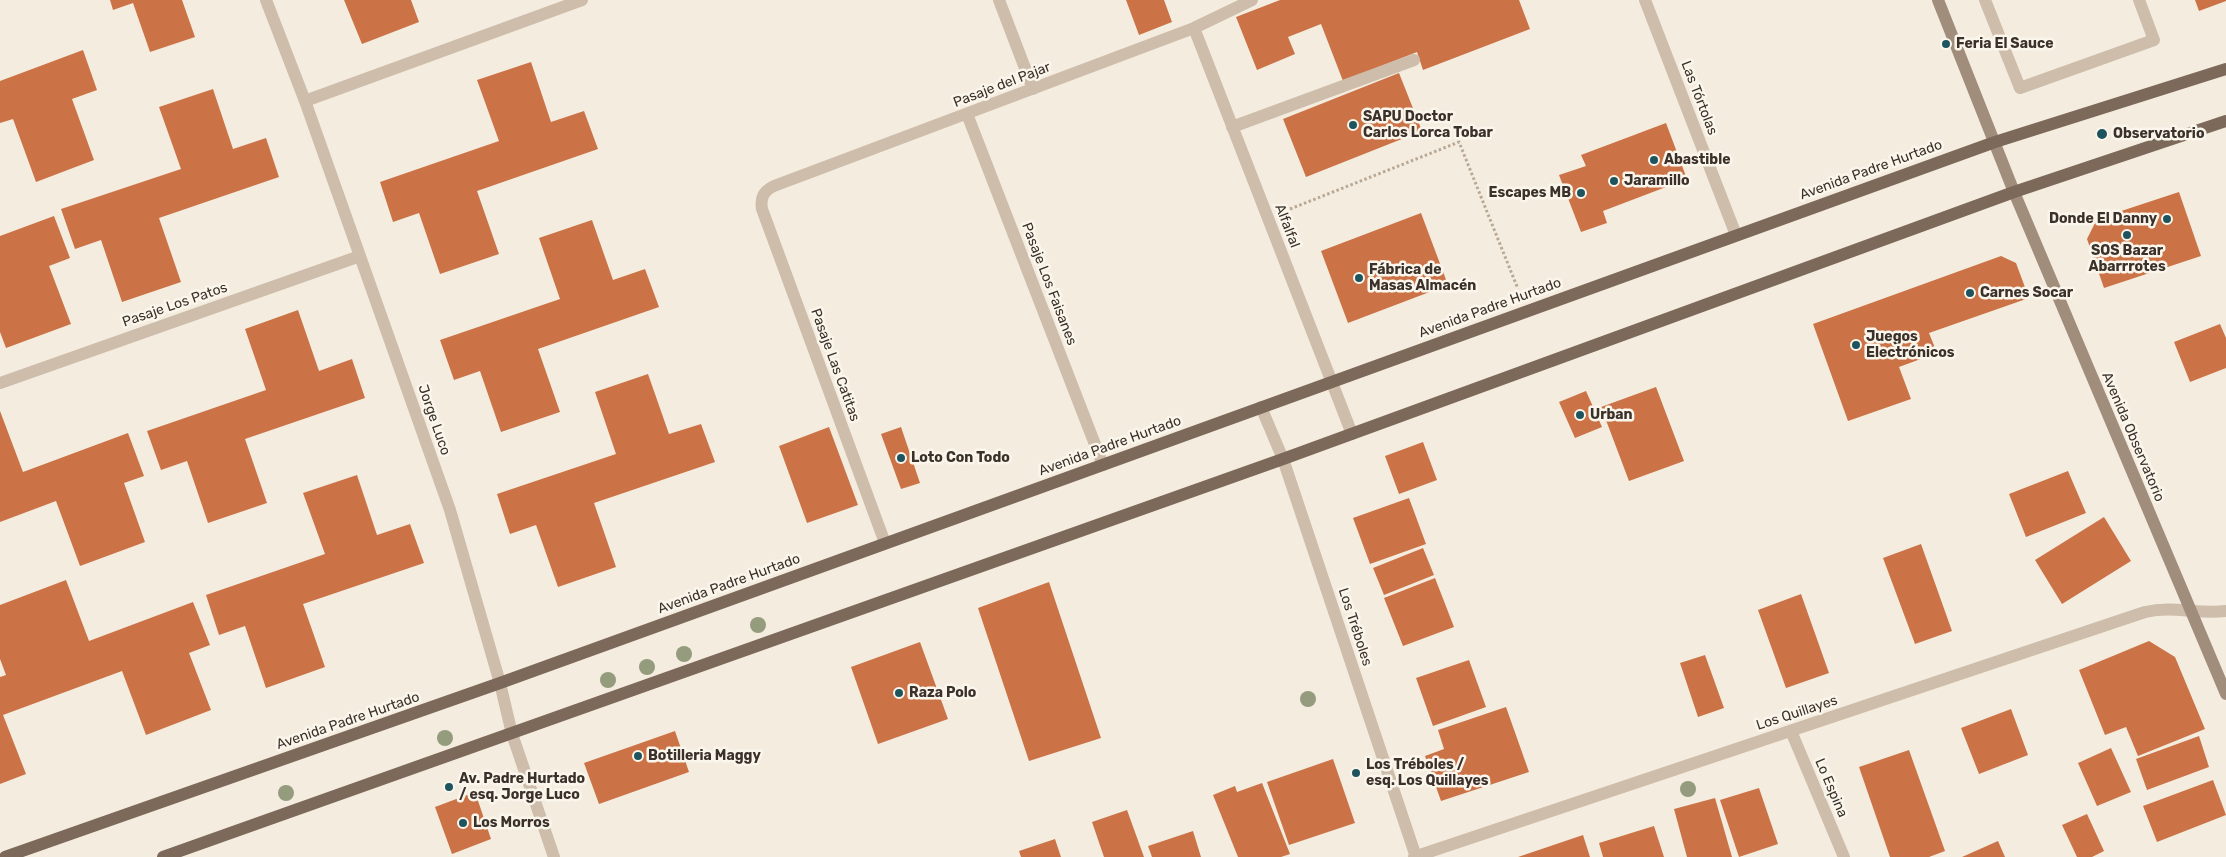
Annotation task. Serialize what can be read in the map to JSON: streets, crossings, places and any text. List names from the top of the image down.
{
  "streets": {
    "main road": ["Avenida Padre Hurtado", "Avenida Observatorio"],
    "street": [
      "Pasaje del Pajar",
      "Las Tórtolas",
      "Alfalfal",
      "Pasaje Los Faisanes",
      "Pasaje Los Patos",
      "Pasaje Las Catitas",
      "Jorge Luco",
      "Los Tréboles",
      "Los Quillayes",
      "Lo Espina"
    ]
  },
  "crossings": [
    ["Pasaje del Pajar", "Alfalfal"],
    ["Pasaje del Pajar", "Pasaje Los Faisanes"],
    ["Pasaje del Pajar", "Pasaje Las Catitas"],
    ["Las Tórtolas", "Avenida Padre Hurtado"],
    ["Avenida Padre Hurtado", "Alfalfal"],
    ["Avenida Padre Hurtado", "Pasaje Los Faisanes"],
    ["Avenida Padre Hurtado", "Pasaje Las Catitas"],
    ["Avenida Padre Hurtado", "Jorge Luco"],
    ["Avenida Padre Hurtado", "Avenida Observatorio"],
    ["Avenida Padre Hurtado", "Los Tréboles"],
    ["Pasaje Los Patos", "Jorge Luco"],
    ["Avenida Observatorio", "Los Quillayes"],
    ["Los Tréboles", "Los Quillayes"],
    ["Los Quillayes", "Lo Espina"]
  ],
  "places": [
    "Feria El Sauce",
    "SAPU Doctor Carlos Lorca Tobar",
    "Observatorio",
    "Abastible",
    "Jaramillo",
    "Escapes MB",
    "Donde El Danny",
    "SOS Bazar Abarrrotes",
    "Fábrica de Masas Almacén",
    "Carnes Socar",
    "Juegos Electrónicos",
    "Urban",
    "Loto Con Todo",
    "Raza Polo",
    "Botilleria Maggy",
    "Los Tréboles / esq. Los Quillayes",
    "Av. Padre Hurtado / esq. Jorge Luco",
    "Los Morros"
  ]
}
